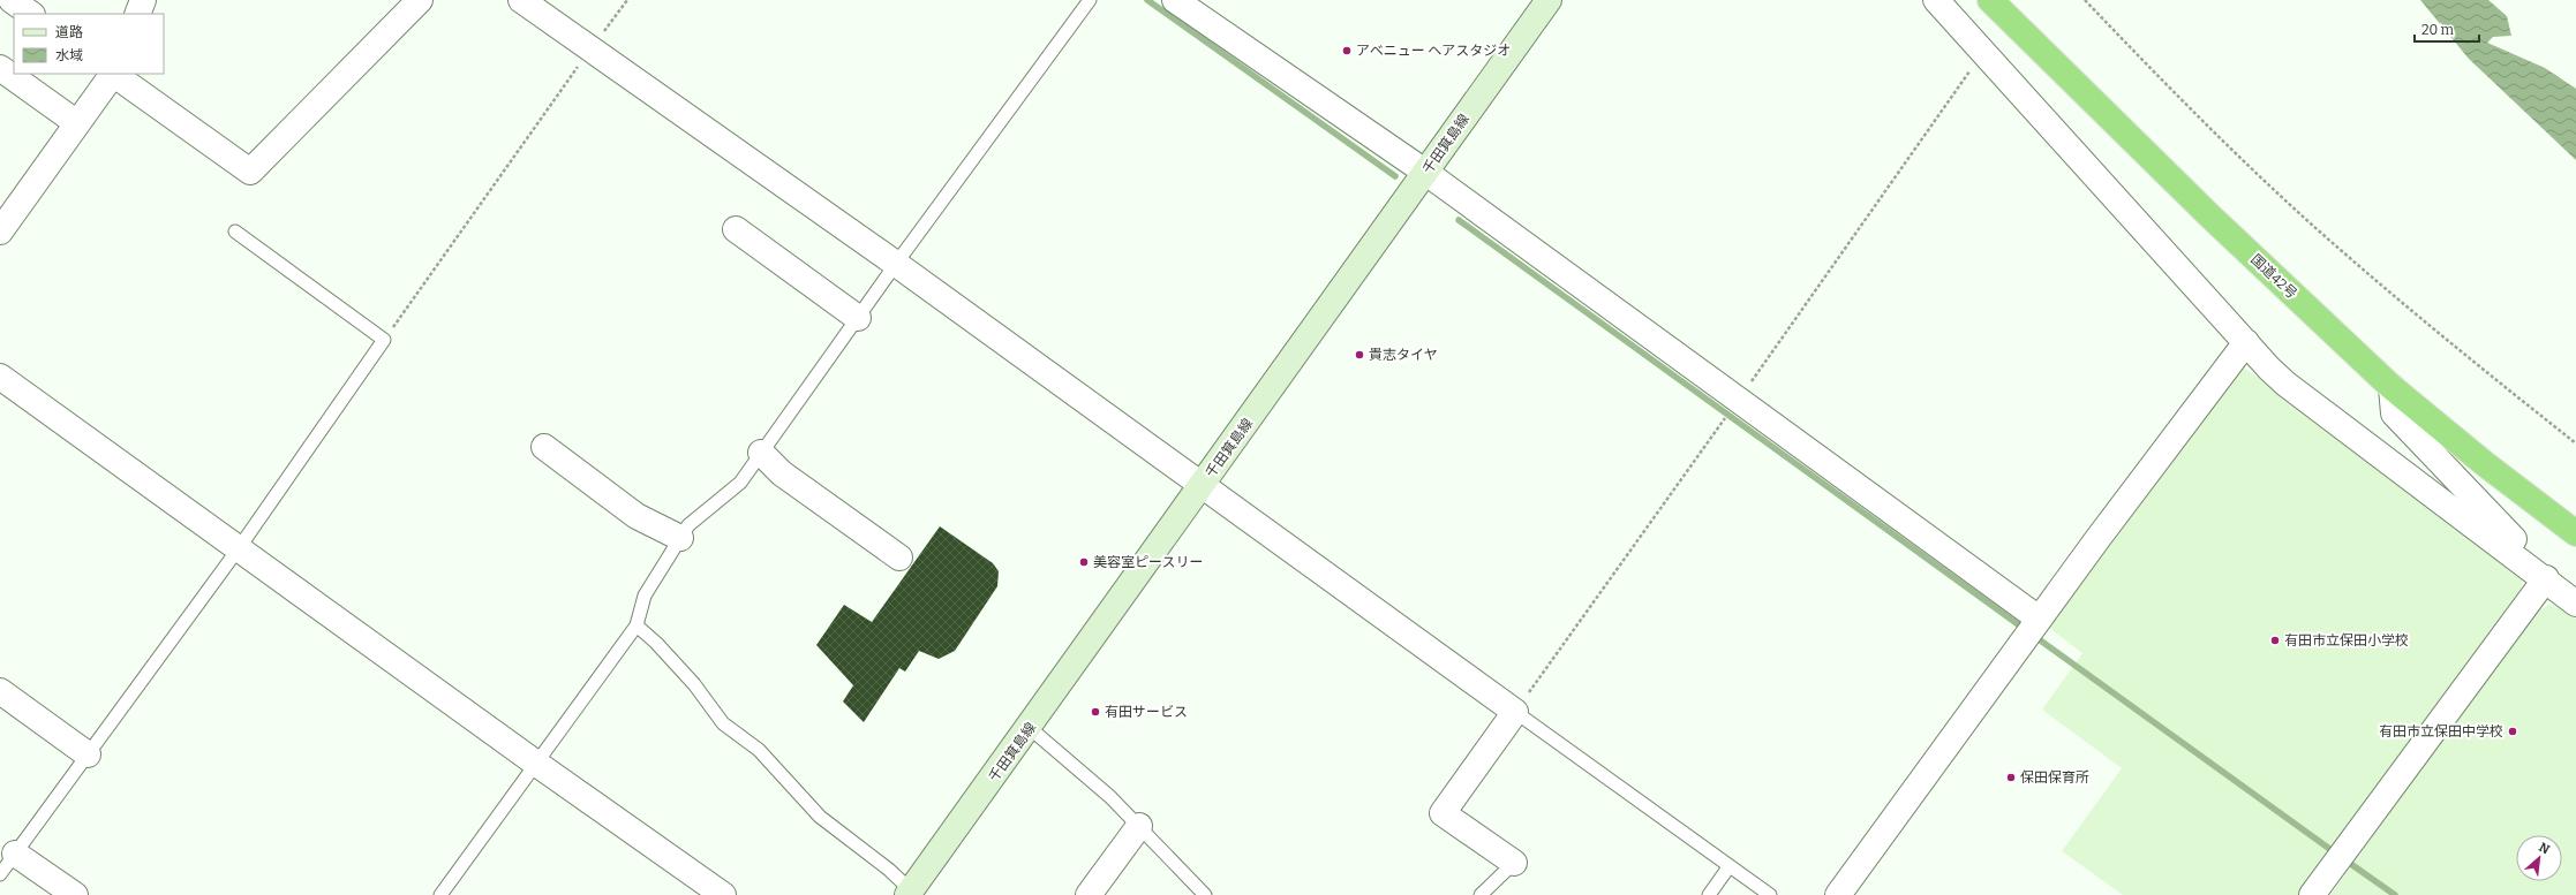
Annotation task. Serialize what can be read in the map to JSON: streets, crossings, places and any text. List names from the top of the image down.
{
  "streets": {
    "highway": ["国道42号"],
    "main road": ["千田箕島線"]
  },
  "places": [
    "アベニュー ヘアスタジオ",
    "貴志タイヤ",
    "美容室ピースリー",
    "有田市立保田小学校",
    "有田サービス",
    "有田市立保田中学校",
    "保田保育所"
  ],
  "legend": ["道路", "水域"],
  "scale_bar": "20 m",
  "north": "top right"
}
